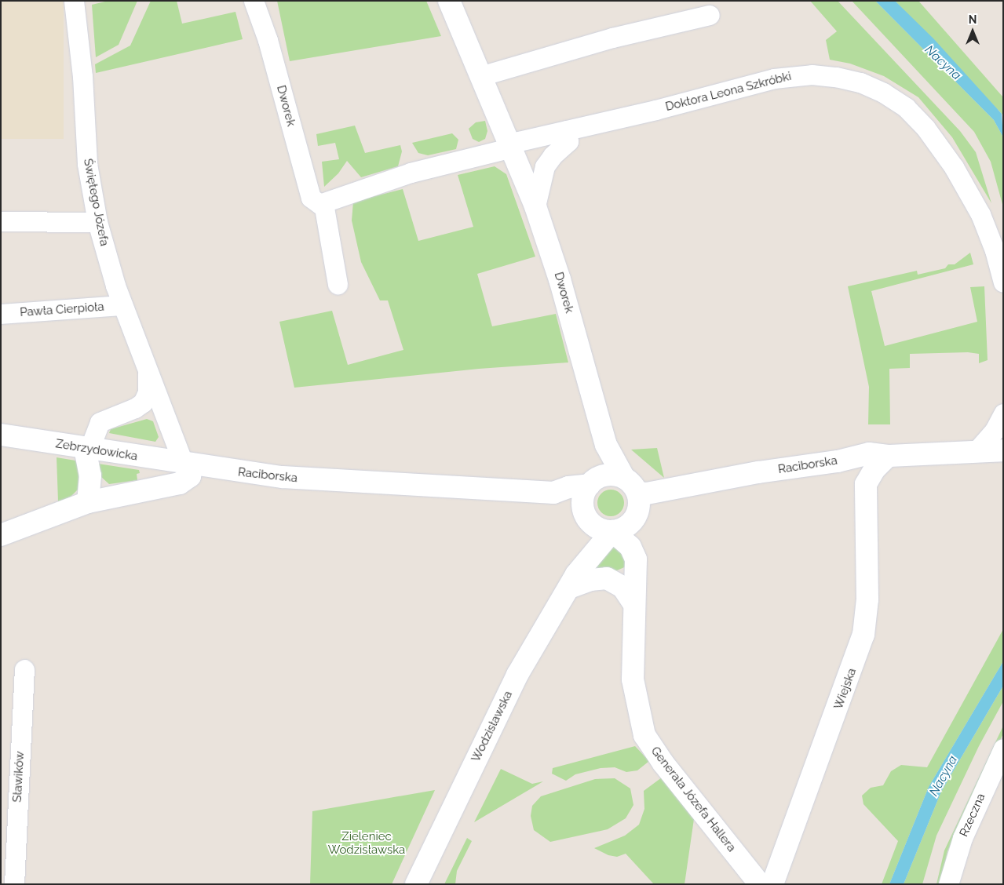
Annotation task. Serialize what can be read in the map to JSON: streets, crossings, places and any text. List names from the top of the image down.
{
  "streets": {
    "street": [
      "Doktora Leona Szkróbki",
      "Dworek",
      "Świętego Józefa",
      "Pawła Cierpioła",
      "Zebrzydowicka",
      "Raciborska",
      "Wiejska",
      "Wodzisławska",
      "Sławików",
      "Generała Józefa Hallera",
      "Rzeczna"
    ]
  },
  "crossings": [
    ["Doktora Leona Szkróbki", "Dworek"],
    ["Dworek", "Raciborska"],
    ["Dworek", "Wodzisławska"],
    ["Dworek", "Generała Józefa Hallera"],
    ["Świętego Józefa", "Pawła Cierpioła"],
    ["Świętego Józefa", "Zebrzydowicka"],
    ["Świętego Józefa", "Raciborska"],
    ["Zebrzydowicka", "Raciborska"],
    ["Raciborska", "Wodzisławska"],
    ["Raciborska", "Generała Józefa Hallera"],
    ["Wodzisławska", "Generała Józefa Hallera"]
  ],
  "water": ["Nacyna"],
  "parks": ["Zieleniec Wodzisławska"],
  "north": "top"
}
